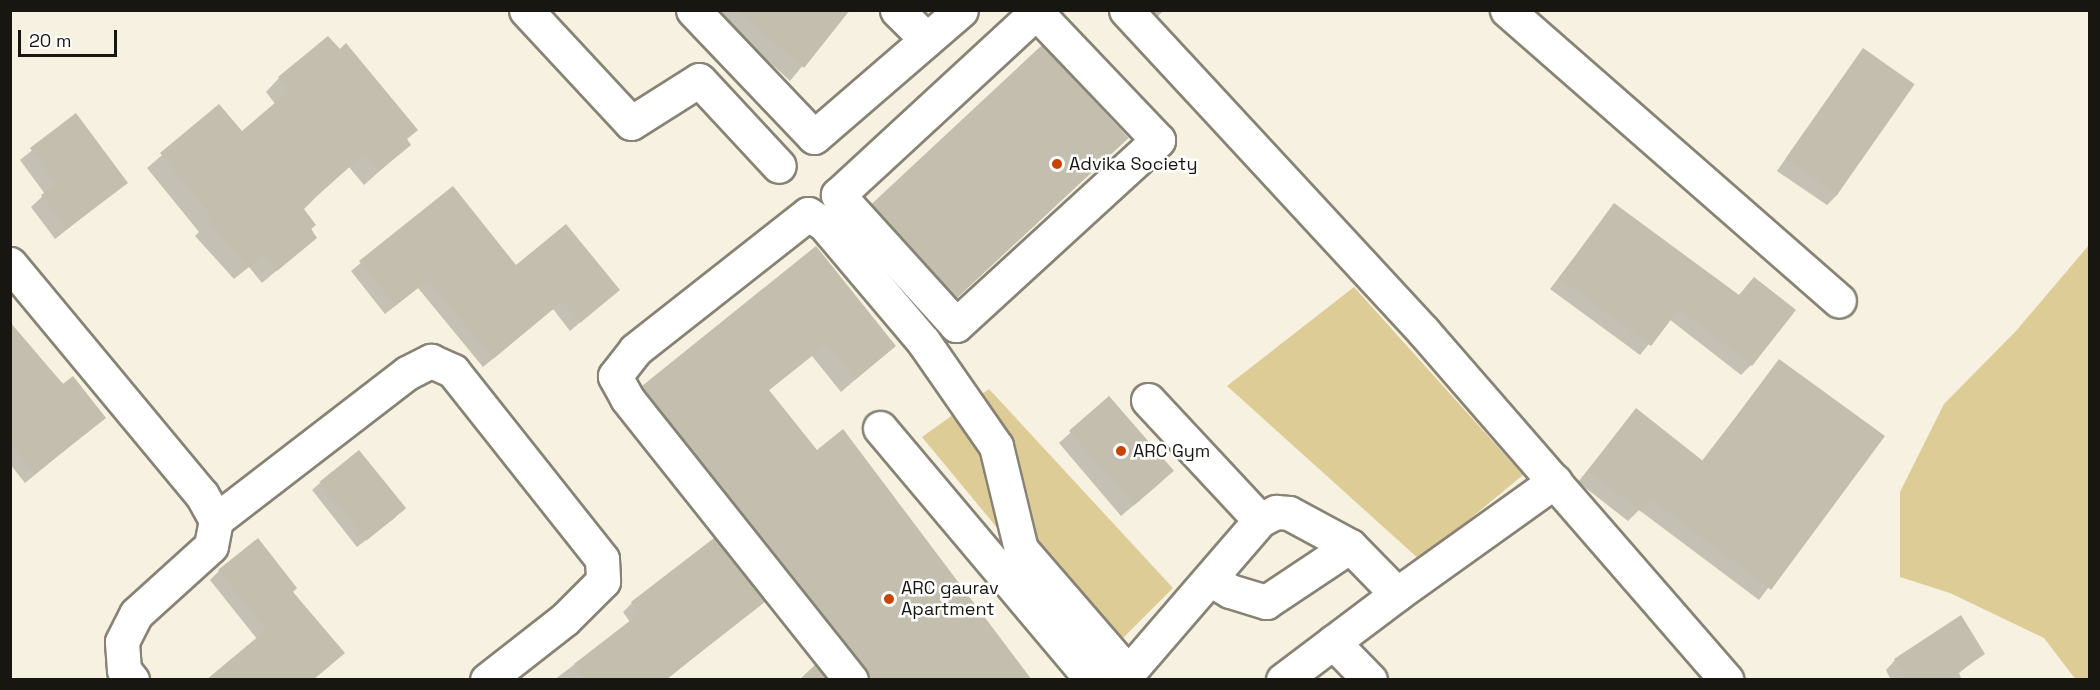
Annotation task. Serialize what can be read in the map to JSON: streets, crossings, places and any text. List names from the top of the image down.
{
  "places": ["Advika Society", "ARC Gym", "ARC gaurav Apartment"],
  "scale_bar": "20 m"
}
